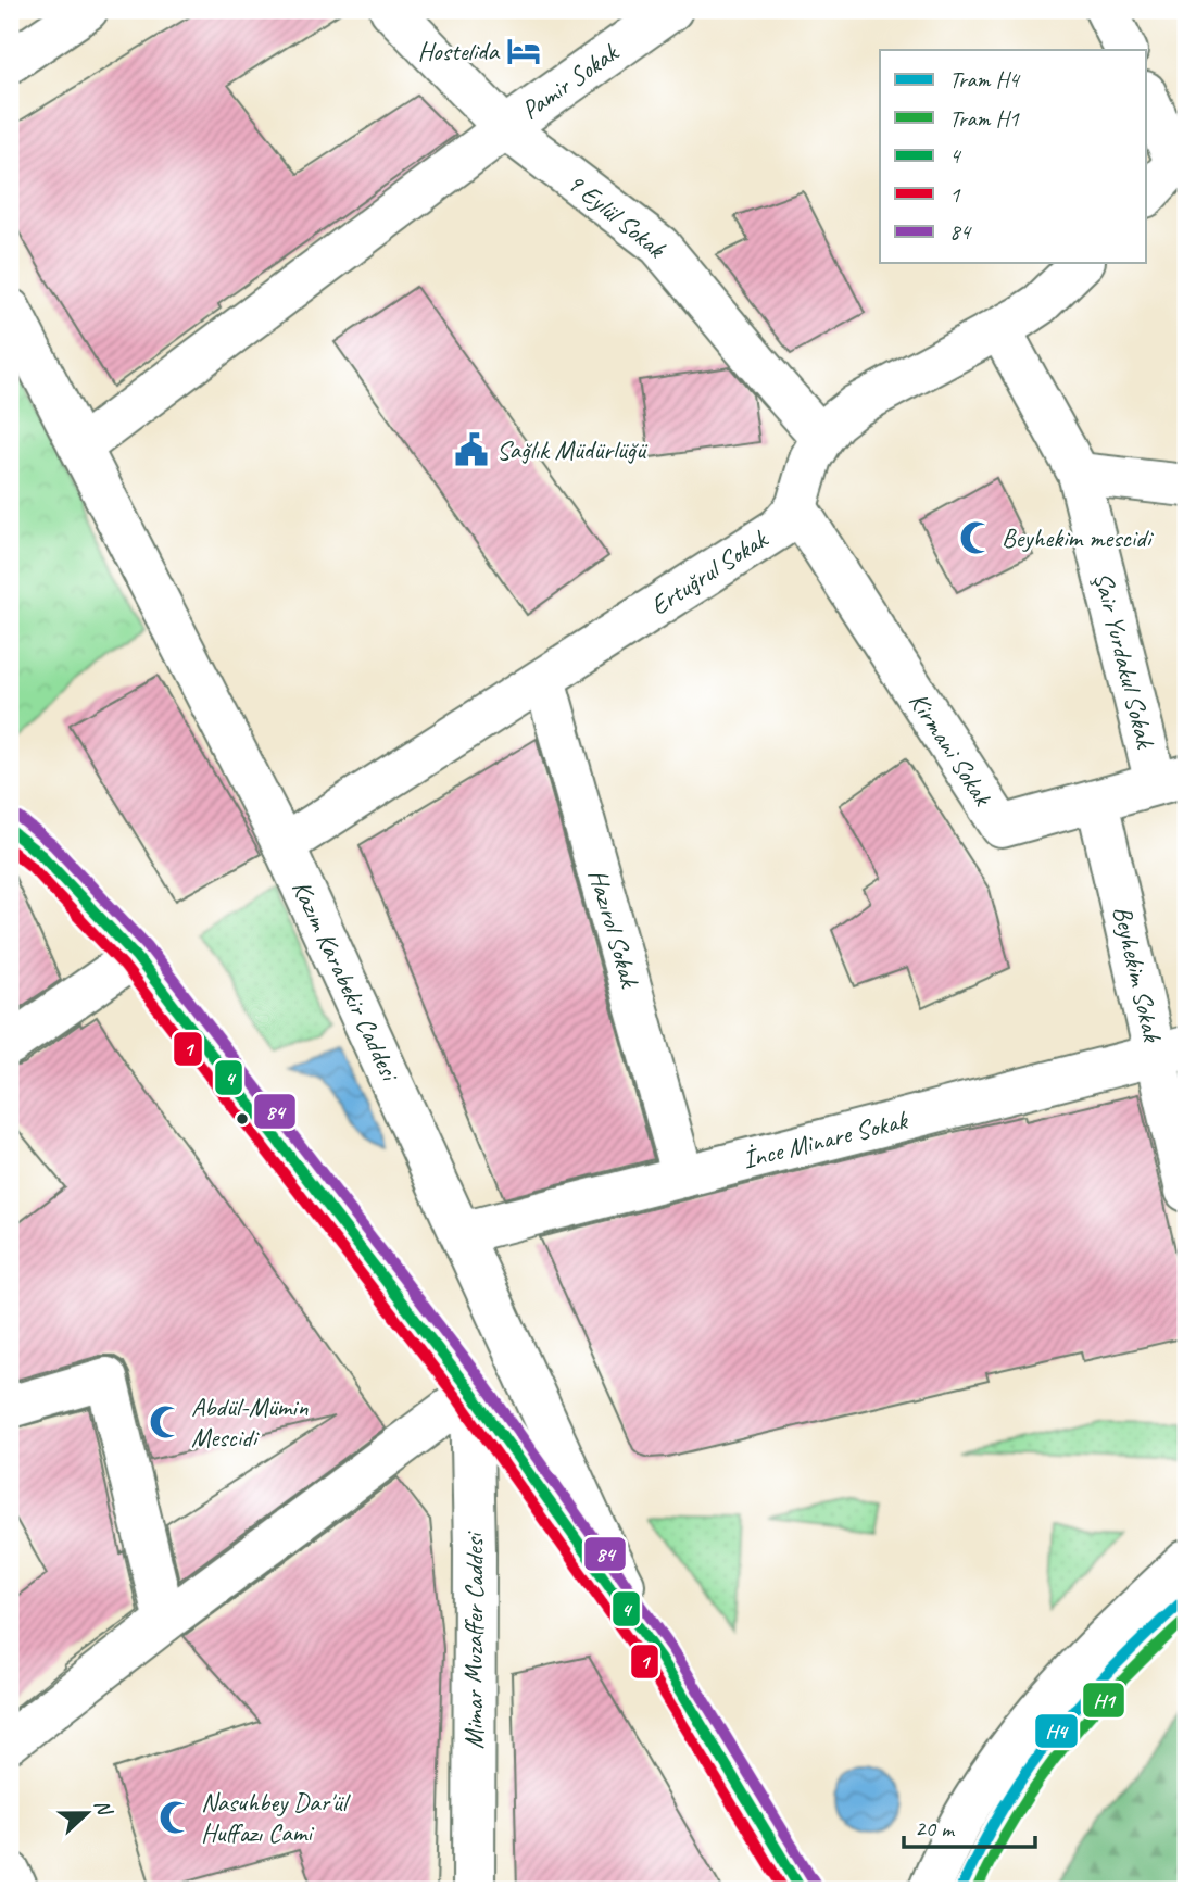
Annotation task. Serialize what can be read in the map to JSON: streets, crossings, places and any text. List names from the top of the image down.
{
  "streets": {
    "street": [
      "Pamir Sokak",
      "9 Eylül Sokak",
      "Ertuğrul Sokak",
      "Şair Yurdakul Sokak",
      "Kirmani Sokak",
      "Hazırol Sokak",
      "Beyhekim Sokak",
      "Kazım Karabekir Caddesi",
      "İnce Minare Sokak",
      "Mimar Muzaffer Caddesi"
    ]
  },
  "crossings": [
    ["Pamir Sokak", "9 Eylül Sokak"],
    ["Pamir Sokak", "Kazım Karabekir Caddesi"],
    ["9 Eylül Sokak", "Ertuğrul Sokak"],
    ["Ertuğrul Sokak", "Şair Yurdakul Sokak"],
    ["Ertuğrul Sokak", "Kirmani Sokak"],
    ["Ertuğrul Sokak", "Hazırol Sokak"],
    ["Ertuğrul Sokak", "Kazım Karabekir Caddesi"],
    ["Şair Yurdakul Sokak", "Kirmani Sokak"],
    ["Kirmani Sokak", "Beyhekim Sokak"],
    ["Hazırol Sokak", "İnce Minare Sokak"],
    ["Beyhekim Sokak", "İnce Minare Sokak"],
    ["Kazım Karabekir Caddesi", "İnce Minare Sokak"]
  ],
  "places": {
    "hotel": ["Hostelida"],
    "public building": ["Sağlık Müdürlüğü"],
    "mosque": ["Beyhekim mescidi", "Abdül-Mümin Mescidi", "Nasuhbey Dar'ül Huffazı Cami"]
  },
  "lines": [
    "transit line 84",
    "transit line 4",
    "transit line 1",
    "tram line H4",
    "tram line H1"
  ],
  "legend": [
    "Tram H4",
    "Tram H1",
    "4",
    "1",
    "84"
  ],
  "scale_bar": "20 m",
  "north": "right"
}
